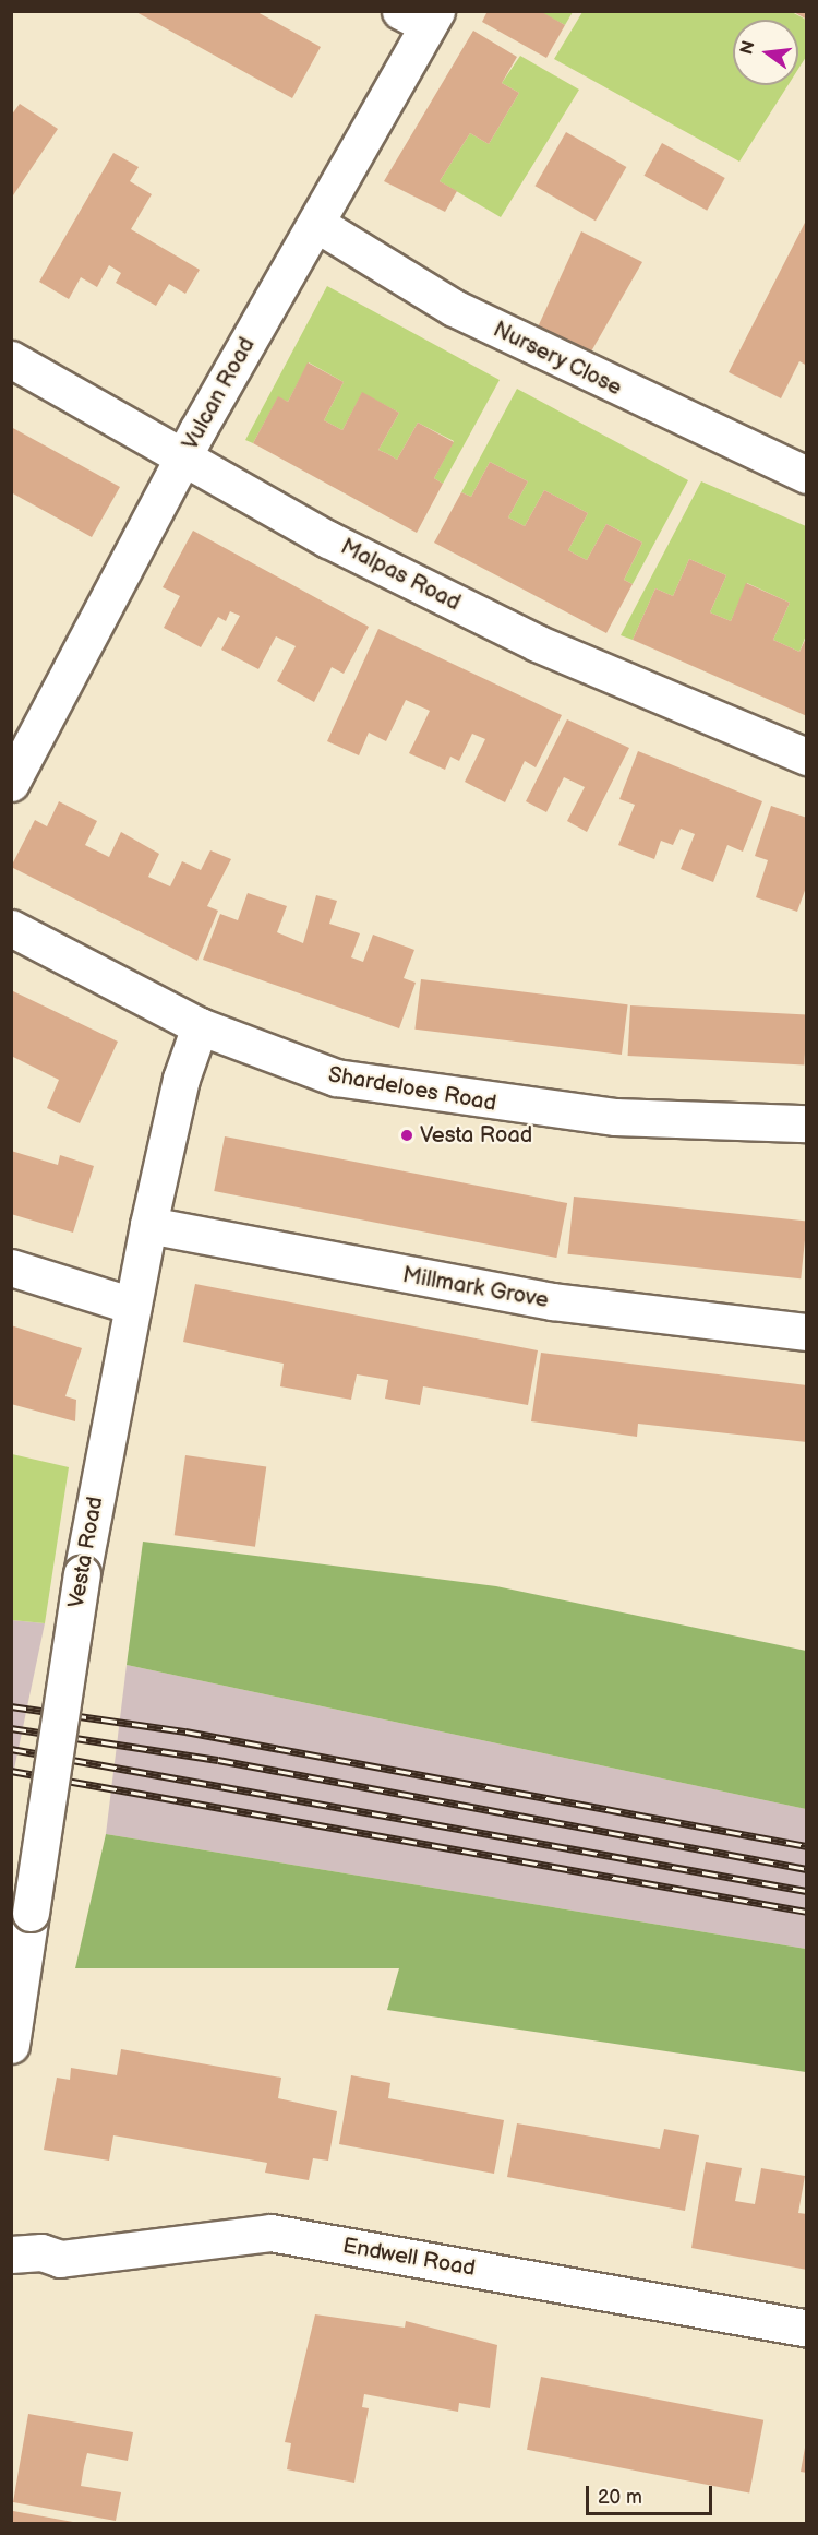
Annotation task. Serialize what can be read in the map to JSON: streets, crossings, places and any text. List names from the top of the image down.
{
  "streets": {
    "street": [
      "Nursery Close",
      "Vulcan Road",
      "Malpas Road",
      "Shardeloes Road",
      "Millmark Grove",
      "Vesta Road",
      "Endwell Road"
    ]
  },
  "crossings": [
    ["Nursery Close", "Vulcan Road"],
    ["Vulcan Road", "Malpas Road"],
    ["Shardeloes Road", "Vesta Road"],
    ["Millmark Grove", "Vesta Road"]
  ],
  "places": ["Vesta Road"],
  "scale_bar": "20 m",
  "north": "left"
}
